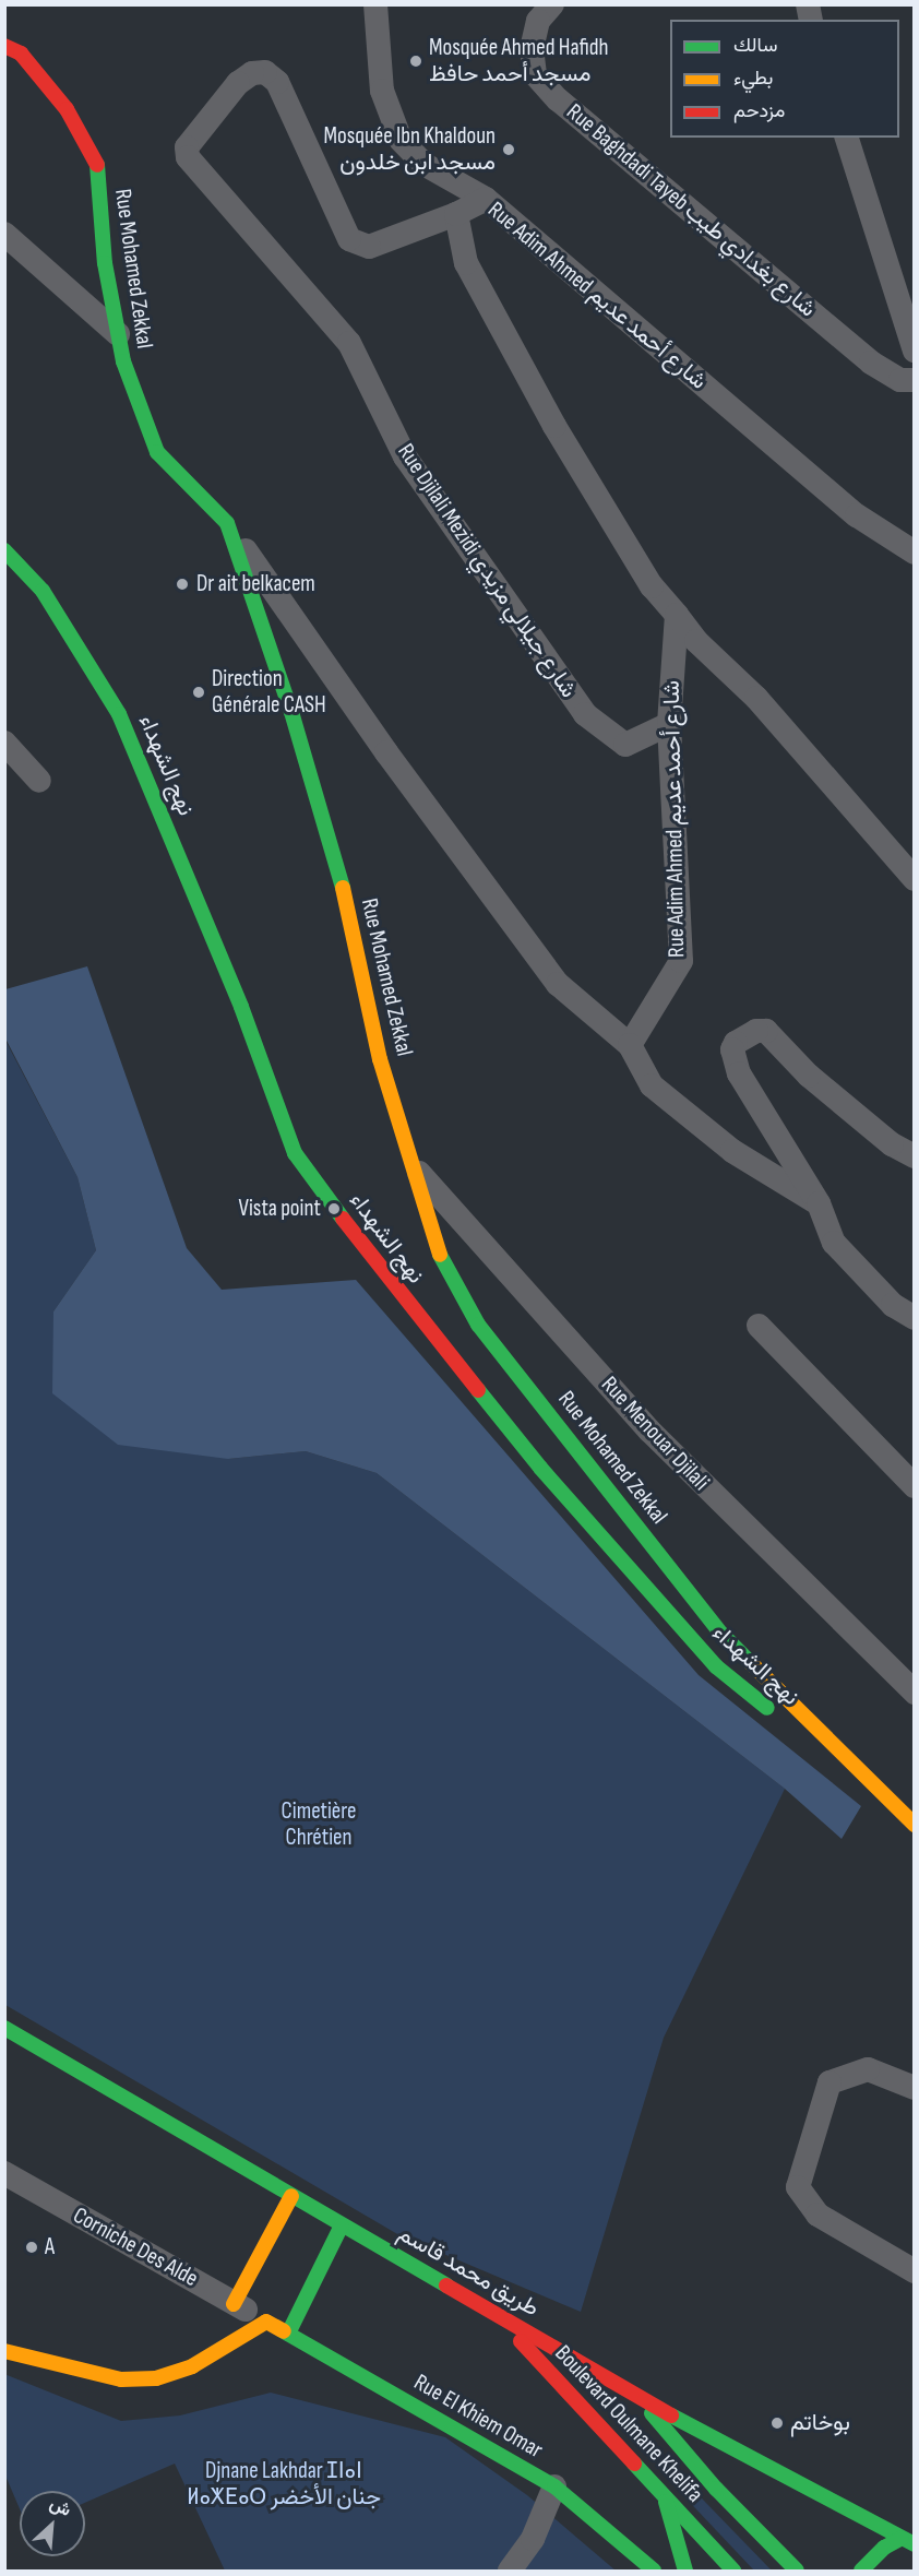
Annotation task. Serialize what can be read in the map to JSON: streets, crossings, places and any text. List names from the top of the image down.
{
  "streets": {
    "street": [
      "Rue Baghdadi Tayeb شارع بغدادي طيب",
      "Rue Mohamed Zekkal",
      "Rue Adim Ahmed شارع أحمد عديم",
      "Rue Djilali Mezidi شارع جيلالي مزيدي",
      "نهج الشهداء",
      "Rue Menouar Djilali",
      "Corniche Des Alde",
      "طريق محمد قاسم",
      "Rue El Khiem Omar",
      "Boulevard Oulmane Khelifa"
    ]
  },
  "crossings": [
    ["Rue Mohamed Zekkal", "نهج الشهداء"],
    ["Rue Mohamed Zekkal", "Rue Menouar Djilali"],
    ["Rue Adim Ahmed شارع أحمد عديم", "Rue Djilali Mezidi شارع جيلالي مزيدي"],
    ["Corniche Des Alde", "Rue El Khiem Omar"],
    ["طريق محمد قاسم", "Boulevard Oulmane Khelifa"]
  ],
  "parks": ["Cimetière Chrétien", "Djnane Lakhdar ⵊⵏⴰⵏ ⵍⴰⵅⴹⴰⵔ جنان الأخضر"],
  "places": [
    "Mosquée Ahmed Hafidh مسجد أحمد حافظ",
    "Mosquée Ibn Khaldoun مسجد ابن خلدون",
    "Dr ait belkacem",
    "Direction Générale CASH",
    "Vista point",
    "A",
    "بوخاتم"
  ],
  "legend": ["سالك", "بطيء", "مزدحم"],
  "north": "top right"
}
